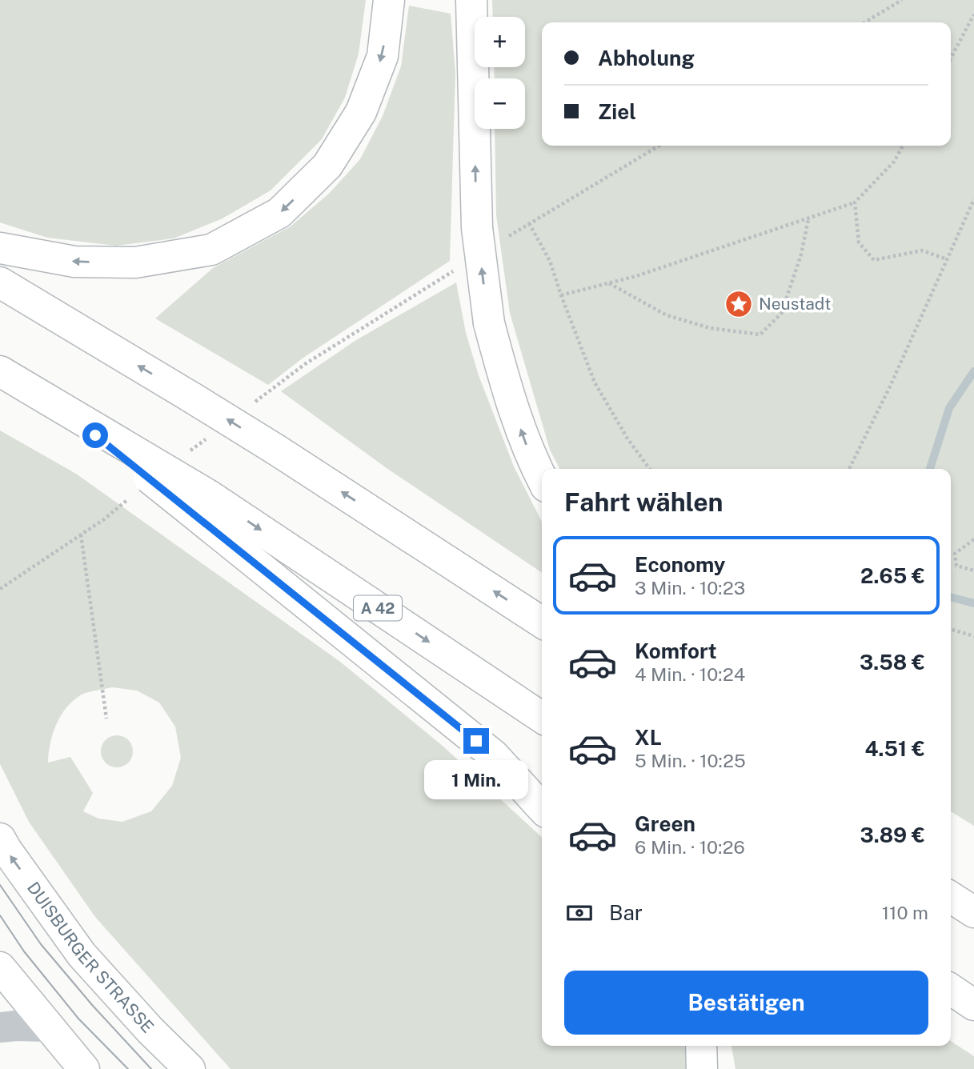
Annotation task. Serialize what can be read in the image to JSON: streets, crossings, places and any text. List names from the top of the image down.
{
  "streets": {
    "main road": ["A 42", "DUISBURGER STRASSE"]
  },
  "places": {
    "place": ["Neustadt"]
  },
  "page": {
    "map_buttons": ["+", "−"],
    "banner": ["Abholung", "Ziel"],
    "heading": "Fahrt wählen",
    "list": [
      {
        "name": "Economy",
        "note": "3 Min. · 10:23",
        "value": "2.65 €"
      },
      {
        "name": "Komfort",
        "note": "4 Min. · 10:24",
        "value": "3.58 €"
      },
      {
        "name": "XL",
        "note": "5 Min. · 10:25",
        "value": "4.51 €"
      },
      {
        "name": "Green",
        "note": "6 Min. · 10:26",
        "value": "3.89 €"
      }
    ],
    "bubble": "1 Min.",
    "pay": ["Bar", "110 m"],
    "buttons": "Bestätigen"
  }
}
